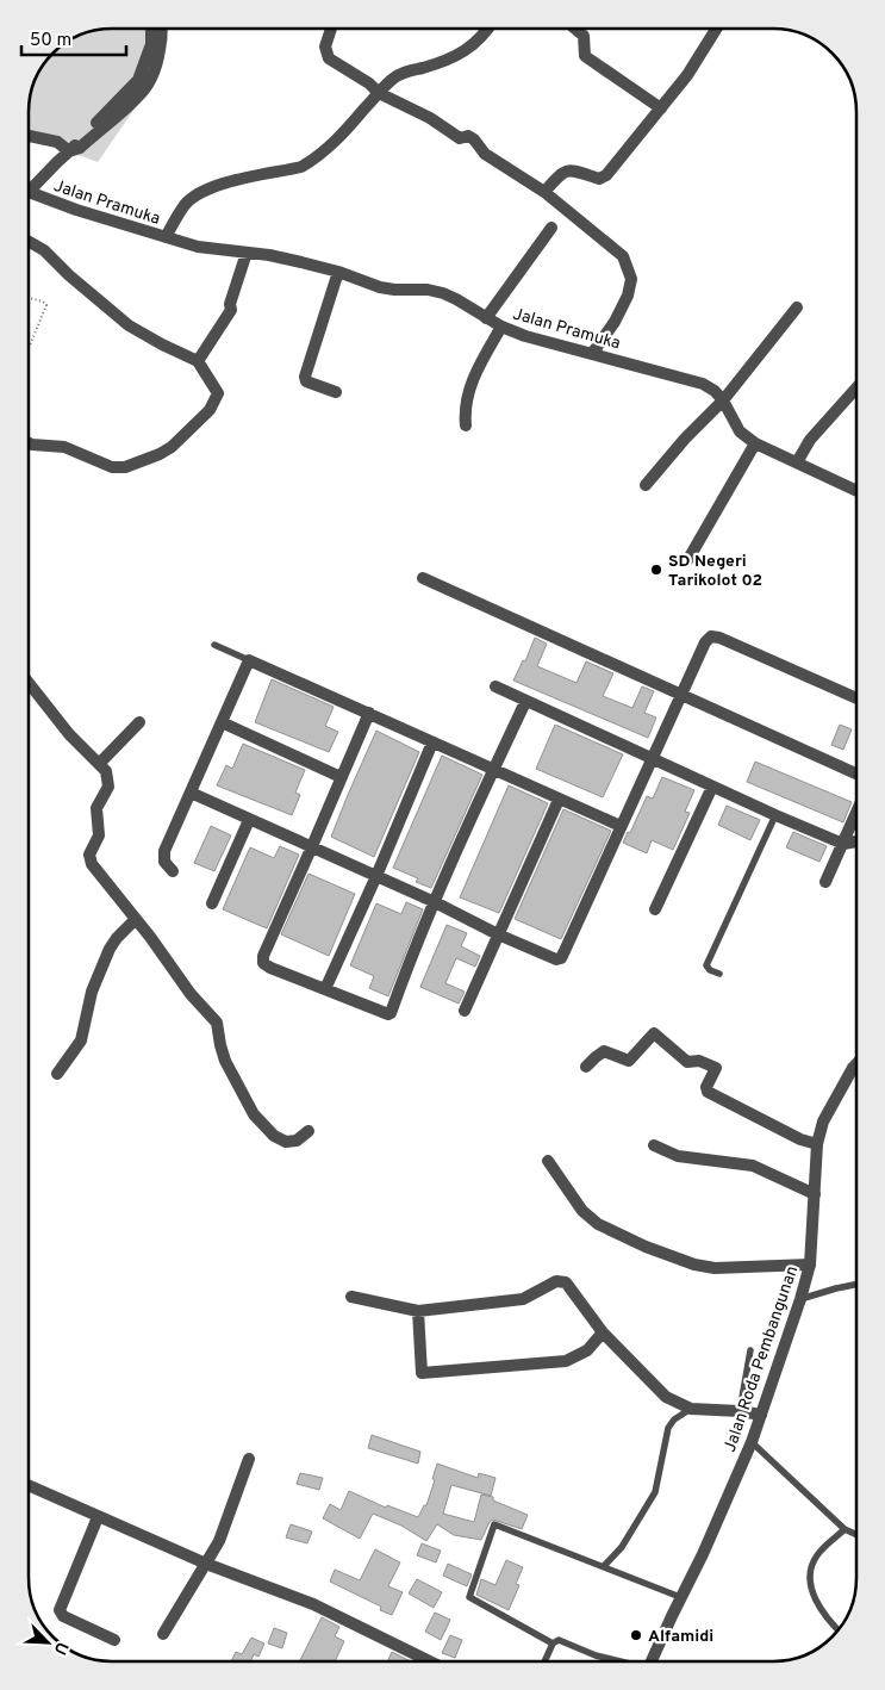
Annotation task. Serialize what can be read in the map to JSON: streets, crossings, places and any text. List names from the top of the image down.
{
  "streets": {
    "street": ["Jalan Pramuka", "Jalan Roda Pembangunan"]
  },
  "places": ["SD Negeri Tarikolot 02", "Alfamidi"],
  "scale_bar": "50 m",
  "north": "bottom right"
}
